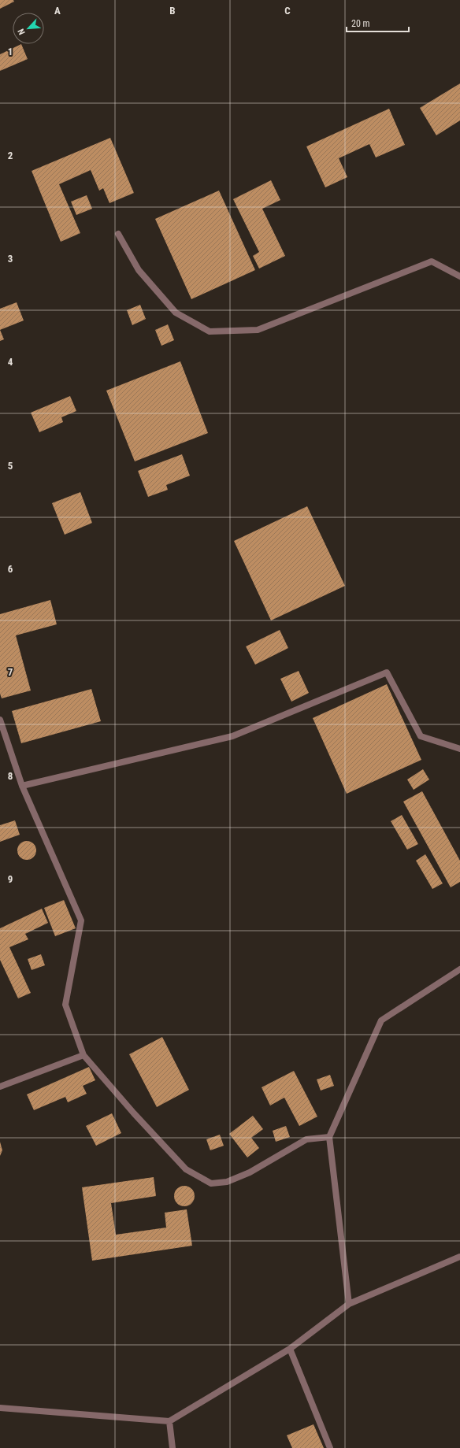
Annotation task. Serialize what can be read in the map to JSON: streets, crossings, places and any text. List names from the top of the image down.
{
  "scale_bar": "20 m",
  "north": "bottom left",
  "grid": {
    "columns": ["A", "B", "C"],
    "rows": [
      "1",
      "2",
      "3",
      "4",
      "5",
      "6",
      "7",
      "8",
      "9"
    ]
  }
}
